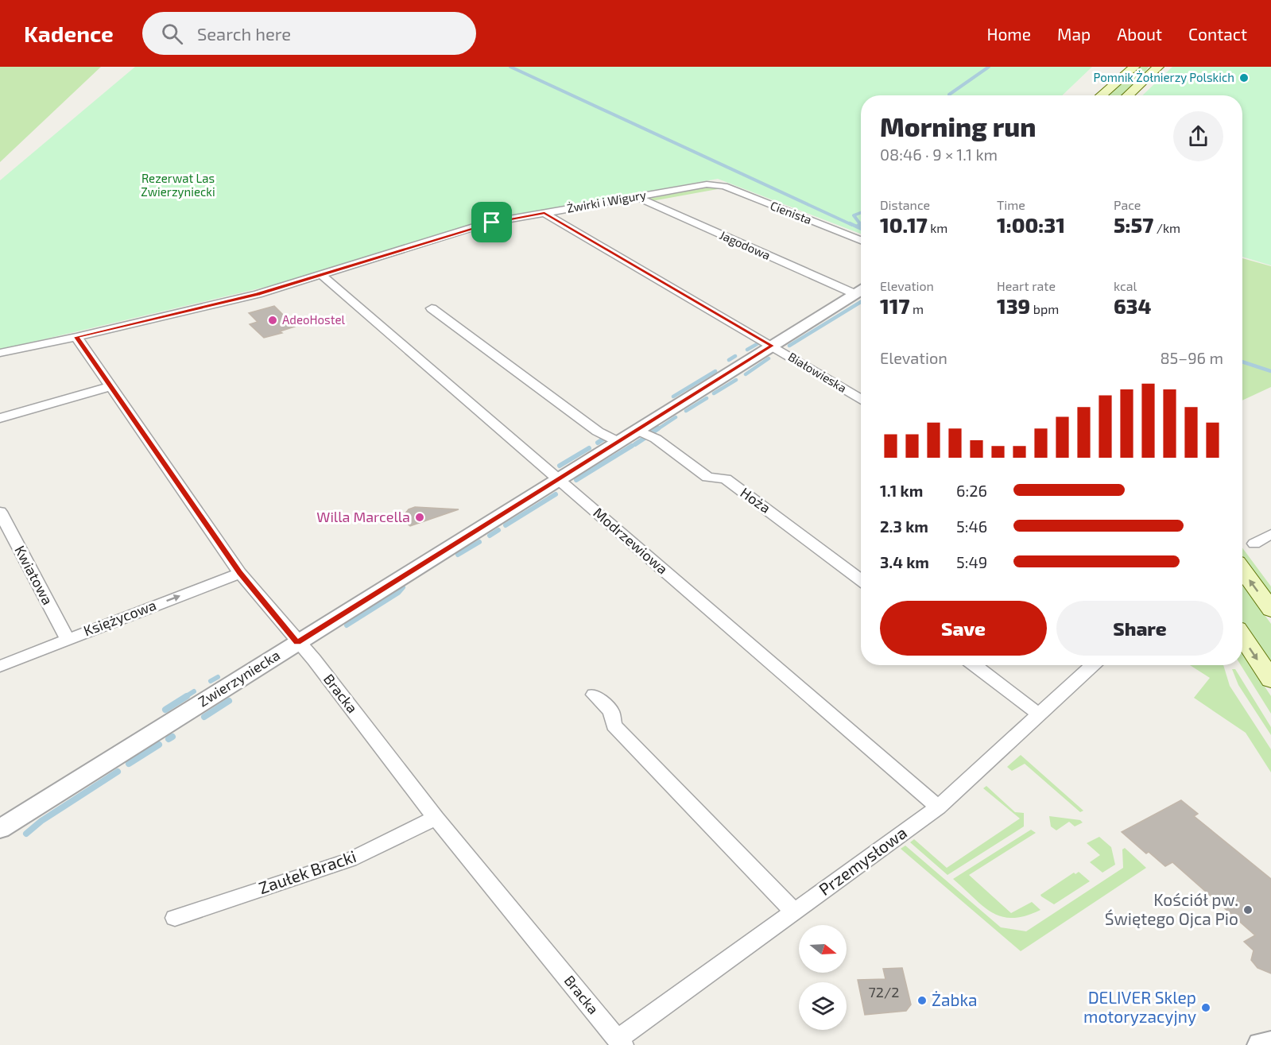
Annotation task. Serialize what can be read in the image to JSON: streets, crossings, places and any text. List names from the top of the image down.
{
  "streets": {
    "street": [
      "Żwirki i Wigury",
      "Cienista",
      "Jagodowa",
      "Białowieska",
      "Hoża",
      "Modrzewiowa",
      "Kwiatowa",
      "Księżycowa",
      "Zwierzyniecka",
      "Bracka",
      "Przemysłowa",
      "Zaułek Bracki"
    ]
  },
  "crossings": [
    ["Żwirki i Wigury", "Cienista"],
    ["Żwirki i Wigury", "Jagodowa"],
    ["Żwirki i Wigury", "Białowieska"],
    ["Żwirki i Wigury", "Modrzewiowa"],
    ["Żwirki i Wigury", "Bracka"],
    ["Jagodowa", "Zwierzyniecka"],
    ["Białowieska", "Zwierzyniecka"],
    ["Hoża", "Zwierzyniecka"],
    ["Modrzewiowa", "Zwierzyniecka"],
    ["Modrzewiowa", "Przemysłowa"],
    ["Kwiatowa", "Księżycowa"],
    ["Księżycowa", "Bracka"],
    ["Zwierzyniecka", "Bracka"],
    ["Bracka", "Przemysłowa"],
    ["Bracka", "Zaułek Bracki"]
  ],
  "one_way": ["Księżycowa"],
  "parks": ["Rezerwat Las Zwierzyniecki"],
  "places": [
    "Pomnik Żołnierzy Polskich",
    "AdeoHostel",
    "Willa Marcella",
    "Kościół pw. Świętego Ojca Pio",
    "Żabka",
    "DELIVER Sklep motoryzacyjny"
  ],
  "house_numbers": ["72/2"],
  "north": "right",
  "page": {
    "header": "Kadence",
    "search": "Search here",
    "nav": [
      "Home",
      "Map",
      "About",
      "Contact"
    ],
    "heading": ["Morning run", "08:46 · 9 × 1.1 km"],
    "stats": [
      ["Distance", "10.17 km"],
      ["Time", "1:00:31"],
      ["Pace", "5:57 /km"],
      ["Elevation", "117 m"],
      ["Heart rate", "139 bpm"],
      ["kcal", "634"]
    ],
    "chart": ["Elevation", "85–96 m"],
    "list": [
      {
        "name": "1.1 km",
        "note": "6:26"
      },
      {
        "name": "2.3 km",
        "note": "5:46"
      },
      {
        "name": "3.4 km",
        "note": "5:49"
      }
    ],
    "buttons": ["Save", "Share"]
  }
}
